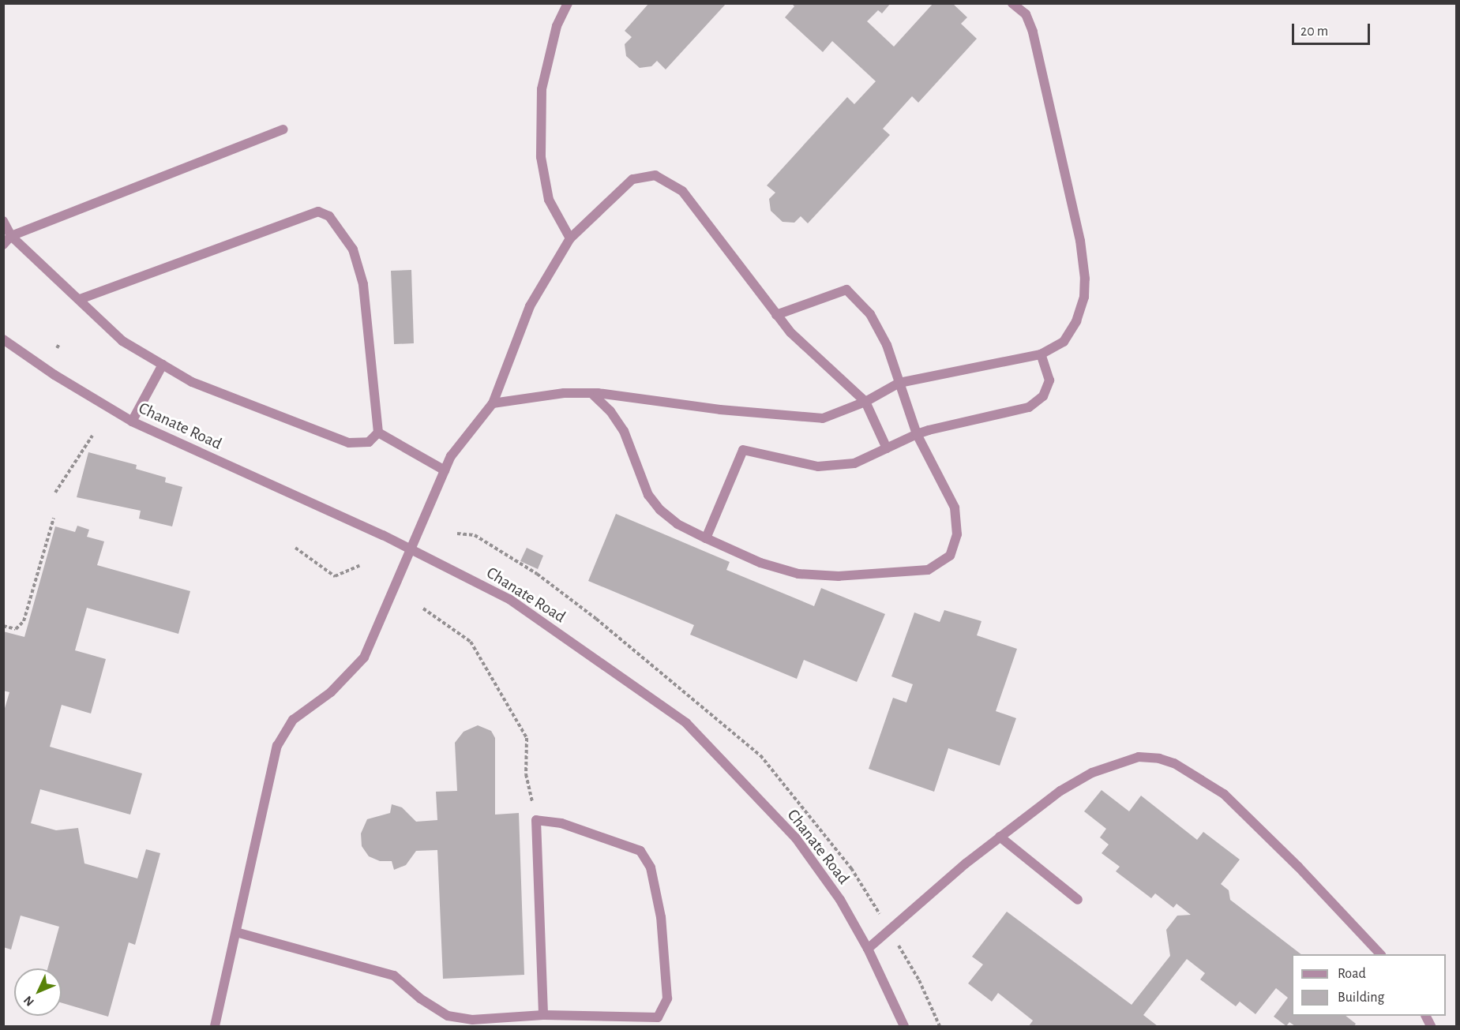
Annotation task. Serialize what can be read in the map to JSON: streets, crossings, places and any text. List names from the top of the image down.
{
  "streets": {
    "street": ["Chanate Road"]
  },
  "legend": ["Road", "Building"],
  "scale_bar": "20 m",
  "north": "bottom left"
}
